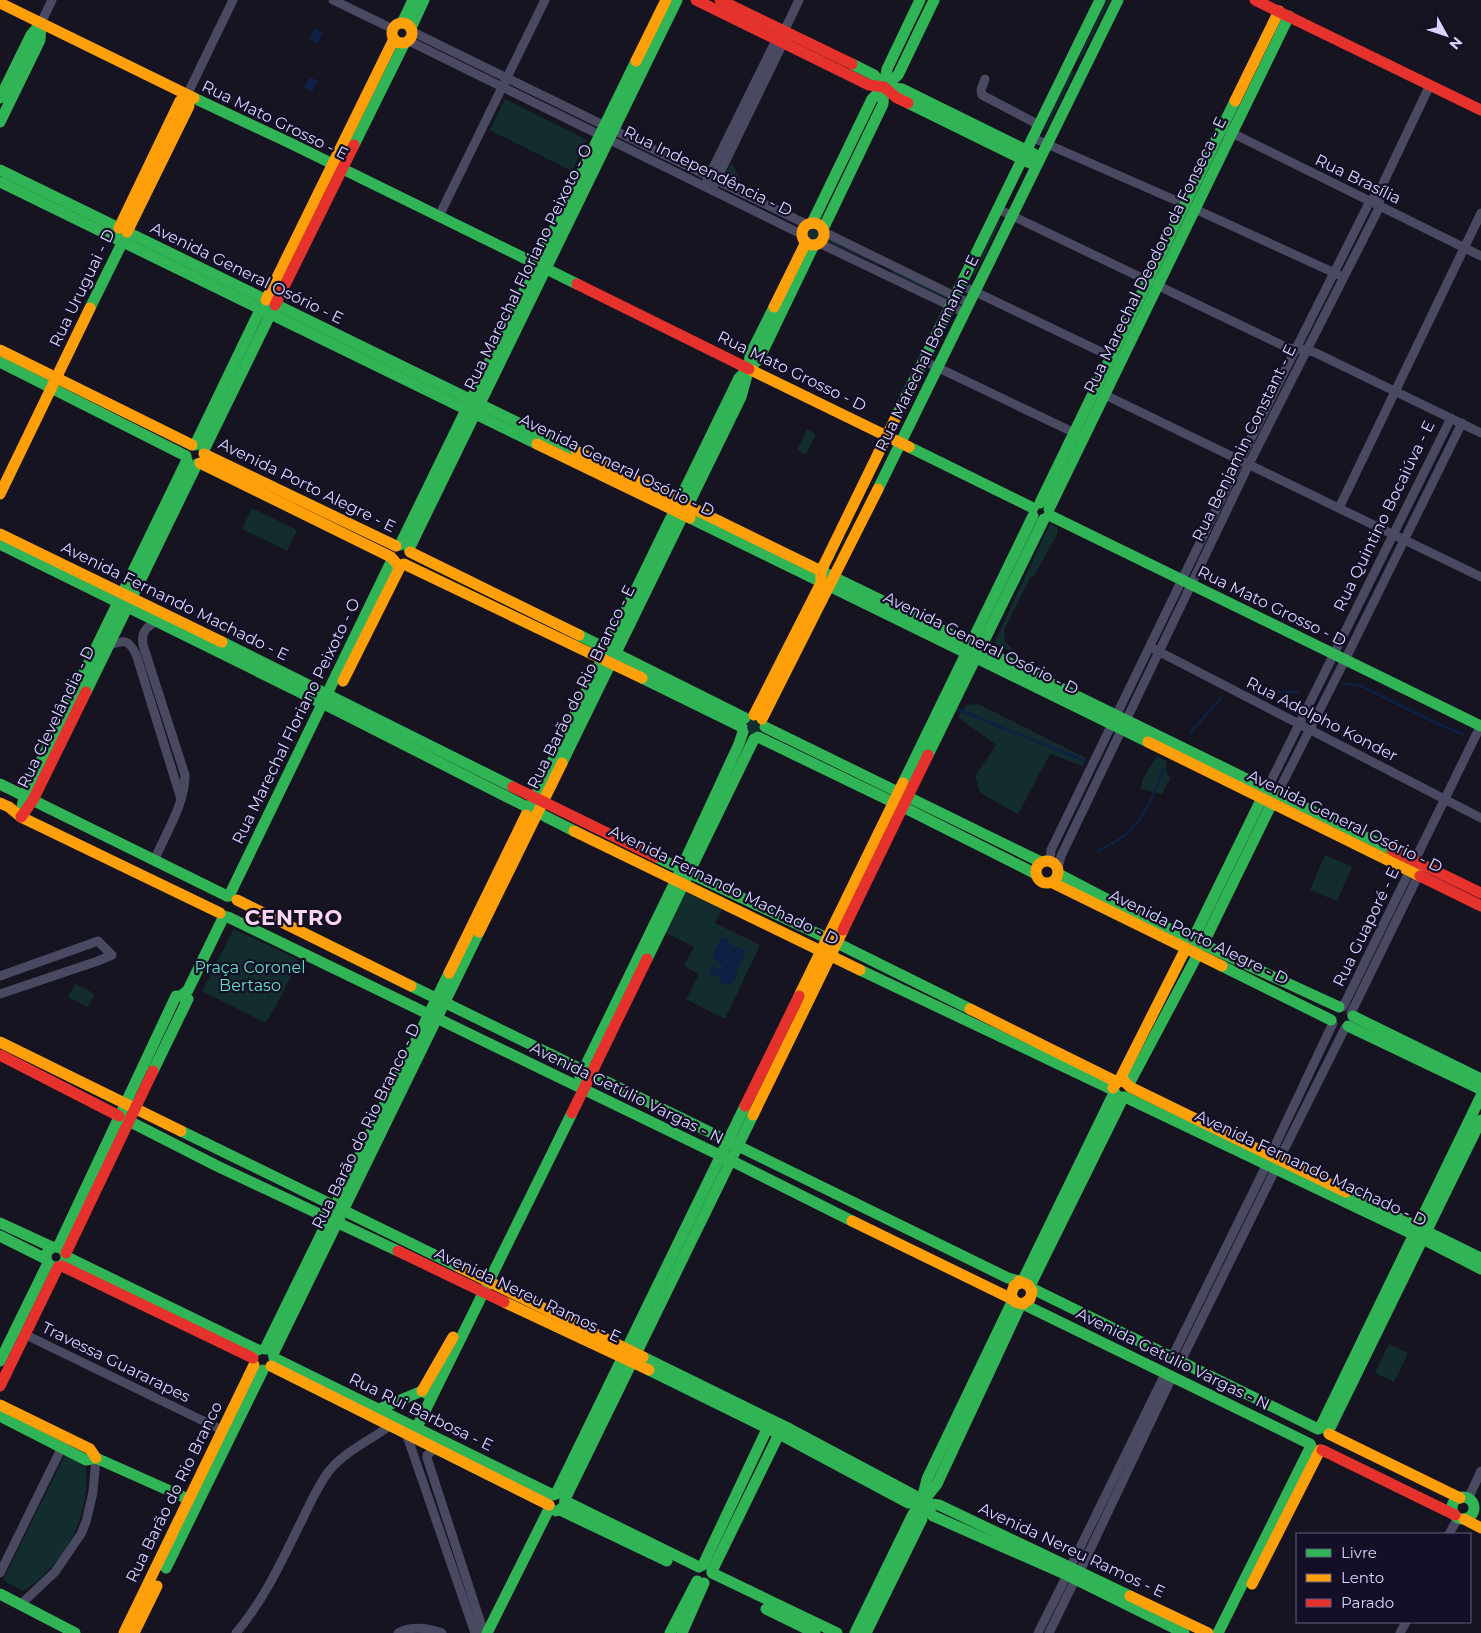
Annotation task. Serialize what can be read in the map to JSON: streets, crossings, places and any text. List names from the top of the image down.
{
  "streets": {
    "street": [
      "Rua Mato Grosso - E",
      "Rua Independência - D",
      "Rua Brasília",
      "Rua Marechal Deodoro da Fonseca - E",
      "Rua Marechal Floriano Peixoto - O",
      "Avenida General Osório - E",
      "Rua Uruguai - D",
      "Rua Marechal Bormann - E",
      "Rua Mato Grosso - D",
      "Rua Benjamin Constant - E",
      "Avenida General Osório - D",
      "Avenida Porto Alegre - E",
      "Rua Quintino Bocaiúva - E",
      "Avenida Fernando Machado - E",
      "Rua Barão do Rio Branco - E",
      "Rua Clevelândia - D",
      "Rua Adolpho Konder",
      "Avenida Fernando Machado - D",
      "Rua Guaporé - E",
      "Avenida Porto Alegre - D",
      "Avenida Getúlio Vargas - N",
      "Rua Barão do Rio Branco - D",
      "Avenida Nereu Ramos - E",
      "Travessa Guararapes",
      "Rua Rui Barbosa - E",
      "Rua Barão do Rio Branco"
    ]
  },
  "crossings": [
    ["Rua Mato Grosso - E", "Rua Marechal Floriano Peixoto - O"],
    ["Rua Mato Grosso - E", "Rua Uruguai - D"],
    ["Rua Mato Grosso - E", "Rua Mato Grosso - D"],
    ["Rua Mato Grosso - E", "Rua Clevelândia - D"],
    ["Rua Independência - D", "Rua Marechal Floriano Peixoto - O"],
    ["Rua Independência - D", "Rua Marechal Bormann - E"],
    ["Rua Independência - D", "Rua Barão do Rio Branco - E"],
    ["Rua Brasília", "Rua Marechal Deodoro da Fonseca - E"],
    ["Rua Brasília", "Rua Benjamin Constant - E"],
    ["Rua Marechal Deodoro da Fonseca - E", "Rua Mato Grosso - D"],
    ["Rua Marechal Deodoro da Fonseca - E", "Avenida General Osório - D"],
    ["Rua Marechal Deodoro da Fonseca - E", "Avenida Fernando Machado - D"],
    ["Rua Marechal Deodoro da Fonseca - E", "Avenida Getúlio Vargas - N"],
    ["Rua Marechal Deodoro da Fonseca - E", "Avenida Nereu Ramos - E"],
    ["Rua Marechal Deodoro da Fonseca - E", "Rua Rui Barbosa - E"],
    ["Rua Marechal Floriano Peixoto - O", "Avenida General Osório - E"],
    ["Rua Marechal Floriano Peixoto - O", "Rua Mato Grosso - D"],
    ["Rua Marechal Floriano Peixoto - O", "Avenida General Osório - D"],
    ["Rua Marechal Floriano Peixoto - O", "Avenida Porto Alegre - E"],
    ["Rua Marechal Floriano Peixoto - O", "Avenida Fernando Machado - E"],
    ["Rua Marechal Floriano Peixoto - O", "Avenida Fernando Machado - D"],
    ["Rua Marechal Floriano Peixoto - O", "Avenida Getúlio Vargas - N"],
    ["Avenida General Osório - E", "Rua Uruguai - D"],
    ["Avenida General Osório - E", "Avenida General Osório - D"],
    ["Avenida General Osório - E", "Rua Clevelândia - D"],
    ["Rua Uruguai - D", "Avenida Porto Alegre - E"],
    ["Rua Marechal Bormann - E", "Rua Mato Grosso - D"],
    ["Rua Marechal Bormann - E", "Avenida General Osório - D"],
    ["Rua Marechal Bormann - E", "Avenida Fernando Machado - D"],
    ["Rua Marechal Bormann - E", "Avenida Getúlio Vargas - N"],
    ["Rua Marechal Bormann - E", "Avenida Nereu Ramos - E"],
    ["Rua Marechal Bormann - E", "Rua Rui Barbosa - E"],
    ["Rua Mato Grosso - D", "Rua Benjamin Constant - E"],
    ["Rua Mato Grosso - D", "Rua Quintino Bocaiúva - E"],
    ["Rua Mato Grosso - D", "Rua Barão do Rio Branco - E"],
    ["Rua Mato Grosso - D", "Rua Guaporé - E"],
    ["Rua Benjamin Constant - E", "Avenida General Osório - D"],
    ["Rua Benjamin Constant - E", "Rua Adolpho Konder"],
    ["Rua Benjamin Constant - E", "Avenida Porto Alegre - D"],
    ["Avenida General Osório - D", "Rua Quintino Bocaiúva - E"],
    ["Avenida General Osório - D", "Rua Barão do Rio Branco - E"],
    ["Avenida General Osório - D", "Rua Guaporé - E"],
    ["Avenida Porto Alegre - E", "Rua Clevelândia - D"],
    ["Rua Quintino Bocaiúva - E", "Rua Adolpho Konder"],
    ["Rua Quintino Bocaiúva - E", "Avenida Fernando Machado - D"],
    ["Rua Quintino Bocaiúva - E", "Avenida Porto Alegre - D"],
    ["Rua Quintino Bocaiúva - E", "Avenida Getúlio Vargas - N"],
    ["Avenida Fernando Machado - E", "Rua Clevelândia - D"],
    ["Avenida Fernando Machado - E", "Avenida Fernando Machado - D"],
    ["Rua Barão do Rio Branco - E", "Avenida Fernando Machado - D"],
    ["Rua Barão do Rio Branco - E", "Avenida Getúlio Vargas - N"],
    ["Rua Barão do Rio Branco - E", "Rua Barão do Rio Branco - D"],
    ["Rua Clevelândia - D", "Avenida Getúlio Vargas - N"],
    ["Rua Adolpho Konder", "Rua Guaporé - E"],
    ["Avenida Fernando Machado - D", "Rua Guaporé - E"],
    ["Rua Guaporé - E", "Avenida Porto Alegre - D"],
    ["Rua Guaporé - E", "Avenida Getúlio Vargas - N"],
    ["Avenida Getúlio Vargas - N", "Rua Barão do Rio Branco - D"],
    ["Rua Barão do Rio Branco - D", "Avenida Nereu Ramos - E"],
    ["Rua Barão do Rio Branco - D", "Rua Barão do Rio Branco"],
    ["Avenida Nereu Ramos - E", "Rua Barão do Rio Branco"],
    ["Travessa Guararapes", "Rua Barão do Rio Branco"],
    ["Rua Rui Barbosa - E", "Rua Barão do Rio Branco"]
  ],
  "districts": ["CENTRO"],
  "parks": ["Praça Coronel Bertaso"],
  "legend": ["Livre", "Lento", "Parado"],
  "north": "bottom right"
}
